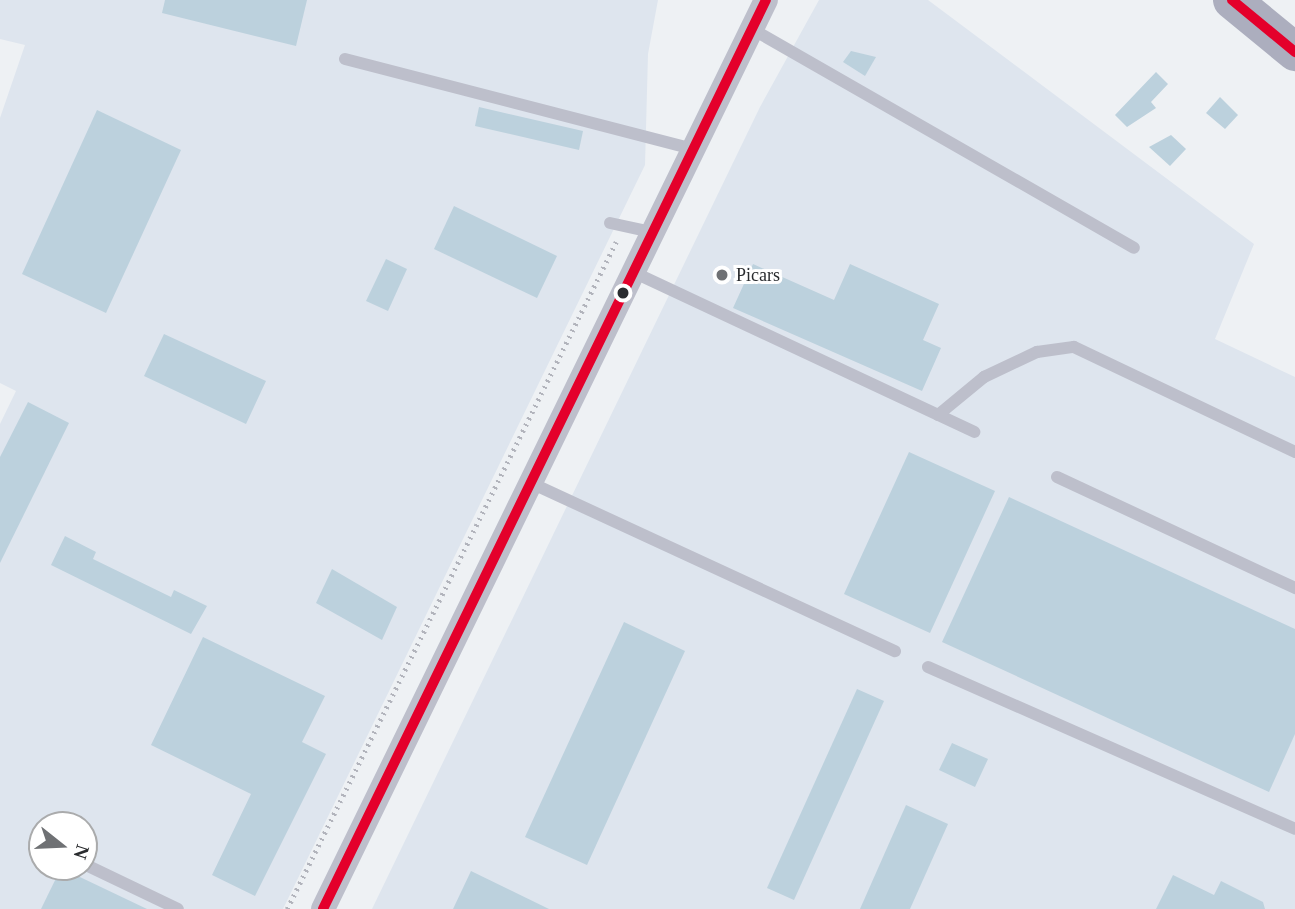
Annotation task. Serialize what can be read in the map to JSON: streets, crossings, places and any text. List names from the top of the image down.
{
  "places": ["Picars"],
  "north": "right"
}
